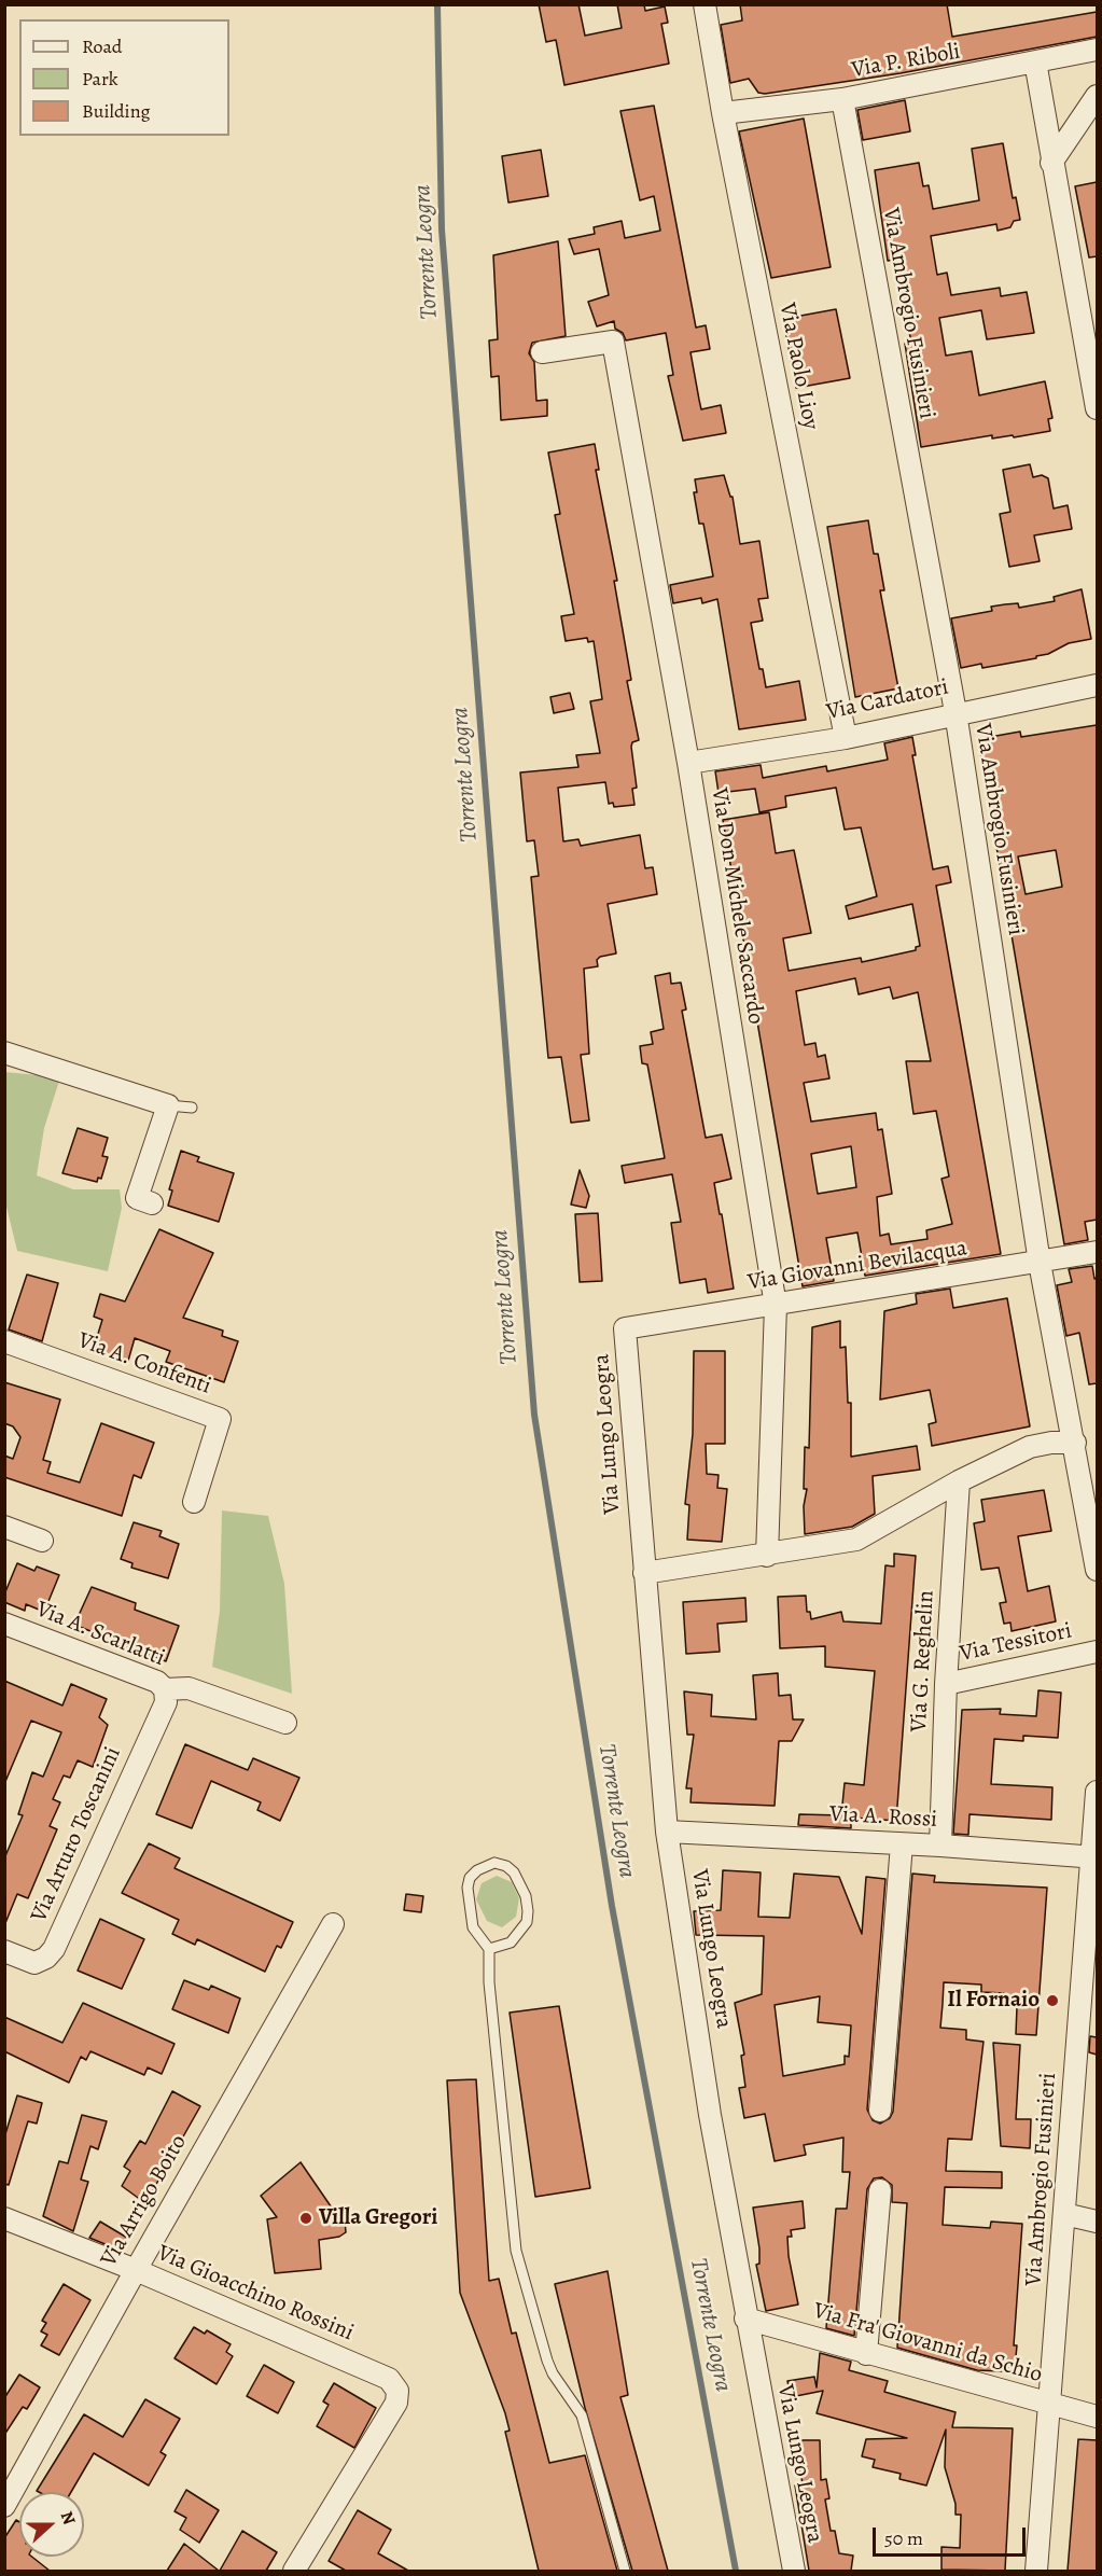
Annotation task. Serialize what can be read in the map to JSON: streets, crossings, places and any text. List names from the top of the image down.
{
  "streets": {
    "street": [
      "Via P. Riboli",
      "Via Ambrogio Fusinieri",
      "Via Paolo Lioy",
      "Via Cardatori",
      "Via Don Michele Saccardo",
      "Via Giovanni Bevilacqua",
      "Via A. Confenti",
      "Via Lungo Leogra",
      "Via A. Scarlatti",
      "Via Tessitori",
      "Via G. Reghelin",
      "Via A. Rossi",
      "Via Arturo Toscanini",
      "Via Arrigo Boito",
      "Via Gioacchino Rossini",
      "Via Fra' Giovanni da Schio"
    ]
  },
  "crossings": [
    ["Via P. Riboli", "Via Ambrogio Fusinieri"],
    ["Via P. Riboli", "Via Paolo Lioy"],
    ["Via Ambrogio Fusinieri", "Via Cardatori"],
    ["Via Ambrogio Fusinieri", "Via Giovanni Bevilacqua"],
    ["Via Ambrogio Fusinieri", "Via A. Rossi"],
    ["Via Ambrogio Fusinieri", "Via Fra' Giovanni da Schio"],
    ["Via Paolo Lioy", "Via Cardatori"],
    ["Via Cardatori", "Via Don Michele Saccardo"],
    ["Via Don Michele Saccardo", "Via Giovanni Bevilacqua"],
    ["Via Giovanni Bevilacqua", "Via Lungo Leogra"],
    ["Via Lungo Leogra", "Via A. Rossi"],
    ["Via Lungo Leogra", "Via Fra' Giovanni da Schio"],
    ["Via A. Scarlatti", "Via Arturo Toscanini"],
    ["Via Tessitori", "Via G. Reghelin"],
    ["Via G. Reghelin", "Via A. Rossi"],
    ["Via Arrigo Boito", "Via Gioacchino Rossini"]
  ],
  "water": ["Torrente Leogra"],
  "places": ["Il Fornaio", "Villa Gregori"],
  "legend": ["Road", "Park", "Building"],
  "scale_bar": "50 m",
  "north": "right"
}
